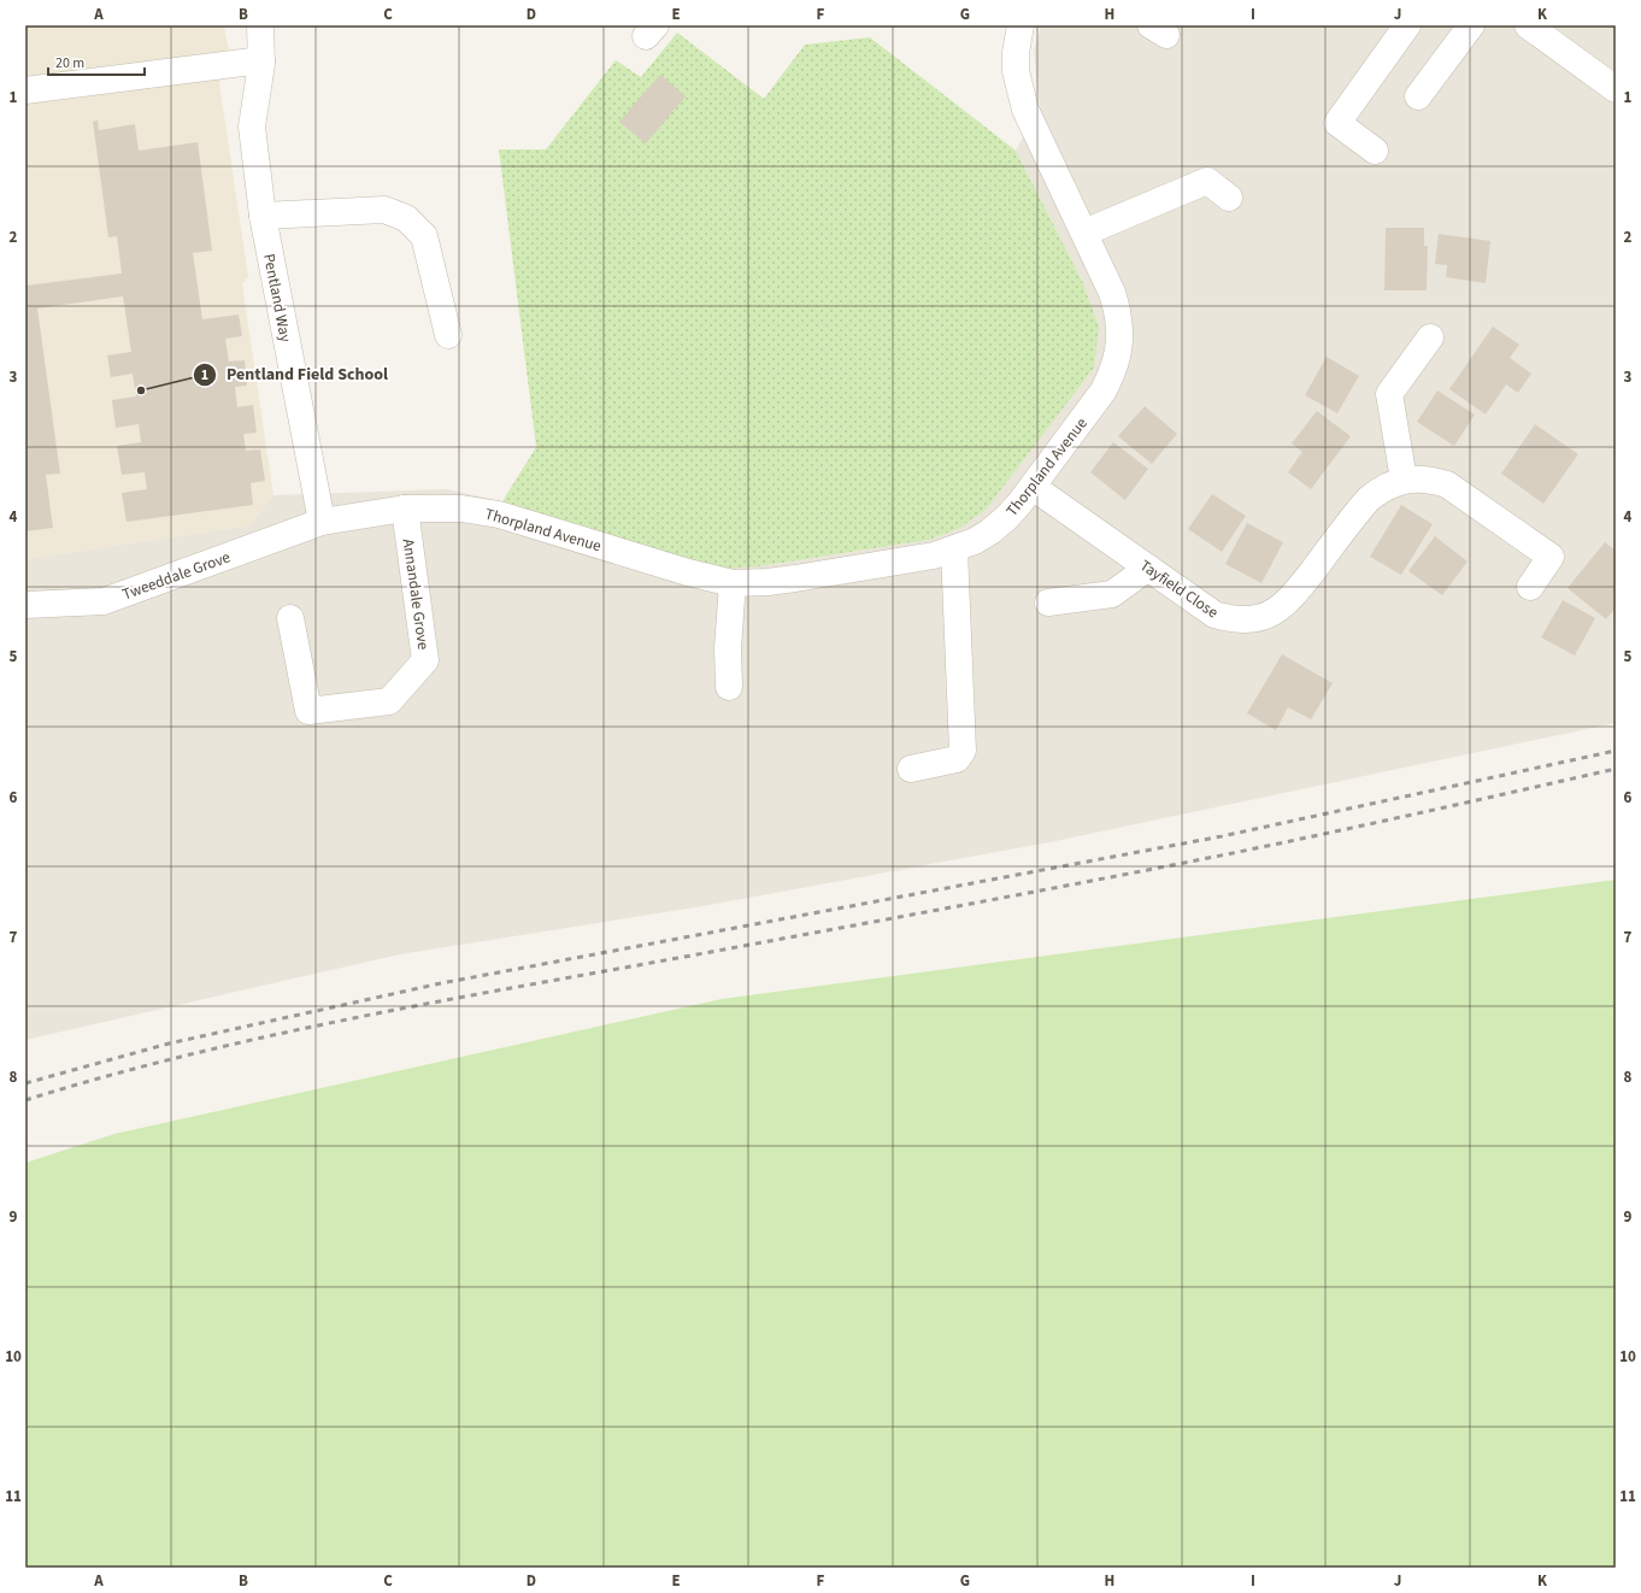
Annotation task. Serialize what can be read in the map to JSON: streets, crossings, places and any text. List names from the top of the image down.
{
  "streets": {
    "street": [
      "Pentland Way",
      "Thorpland Avenue",
      "Tweeddale Grove",
      "Tayfield Close",
      "Annandale Grove"
    ]
  },
  "crossings": [
    ["Pentland Way", "Thorpland Avenue"],
    ["Pentland Way", "Tweeddale Grove"],
    ["Thorpland Avenue", "Tweeddale Grove"],
    ["Thorpland Avenue", "Tayfield Close"],
    ["Thorpland Avenue", "Annandale Grove"]
  ],
  "places": ["Pentland Field School"],
  "scale_bar": "20 m",
  "grid": {
    "columns": [
      "A",
      "B",
      "C",
      "D",
      "E",
      "F",
      "G",
      "H",
      "I",
      "J",
      "K"
    ],
    "rows": [
      "1",
      "2",
      "3",
      "4",
      "5",
      "6",
      "7",
      "8",
      "9",
      "10",
      "11"
    ]
  }
}
